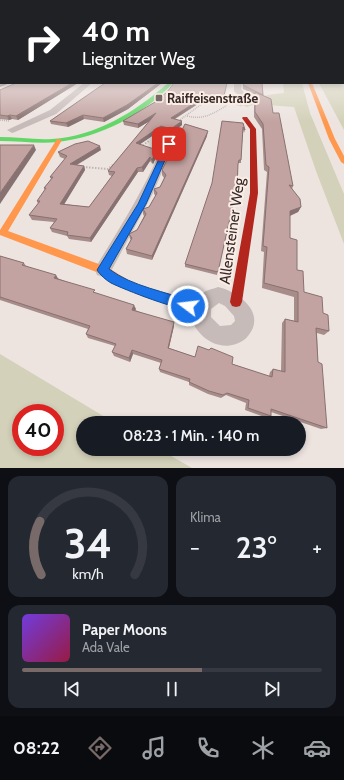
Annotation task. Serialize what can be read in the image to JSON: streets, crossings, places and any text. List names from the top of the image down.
{
  "streets": {
    "street": ["Allensteiner Weg"]
  },
  "places": {
    "transit": ["Raiffeisenstraße"]
  },
  "page": {
    "turn": ["40 m", "Liegnitzer Weg"],
    "limit": "40",
    "trip": "08:23 · 1 Min. · 140 m",
    "tile": "Klima",
    "heat": ["−", "23°", "+"],
    "song": ["Paper Moons", "Ada Vale"],
    "tabs": "08:22",
    "gauge": ["34", "km/h"]
  }
}
